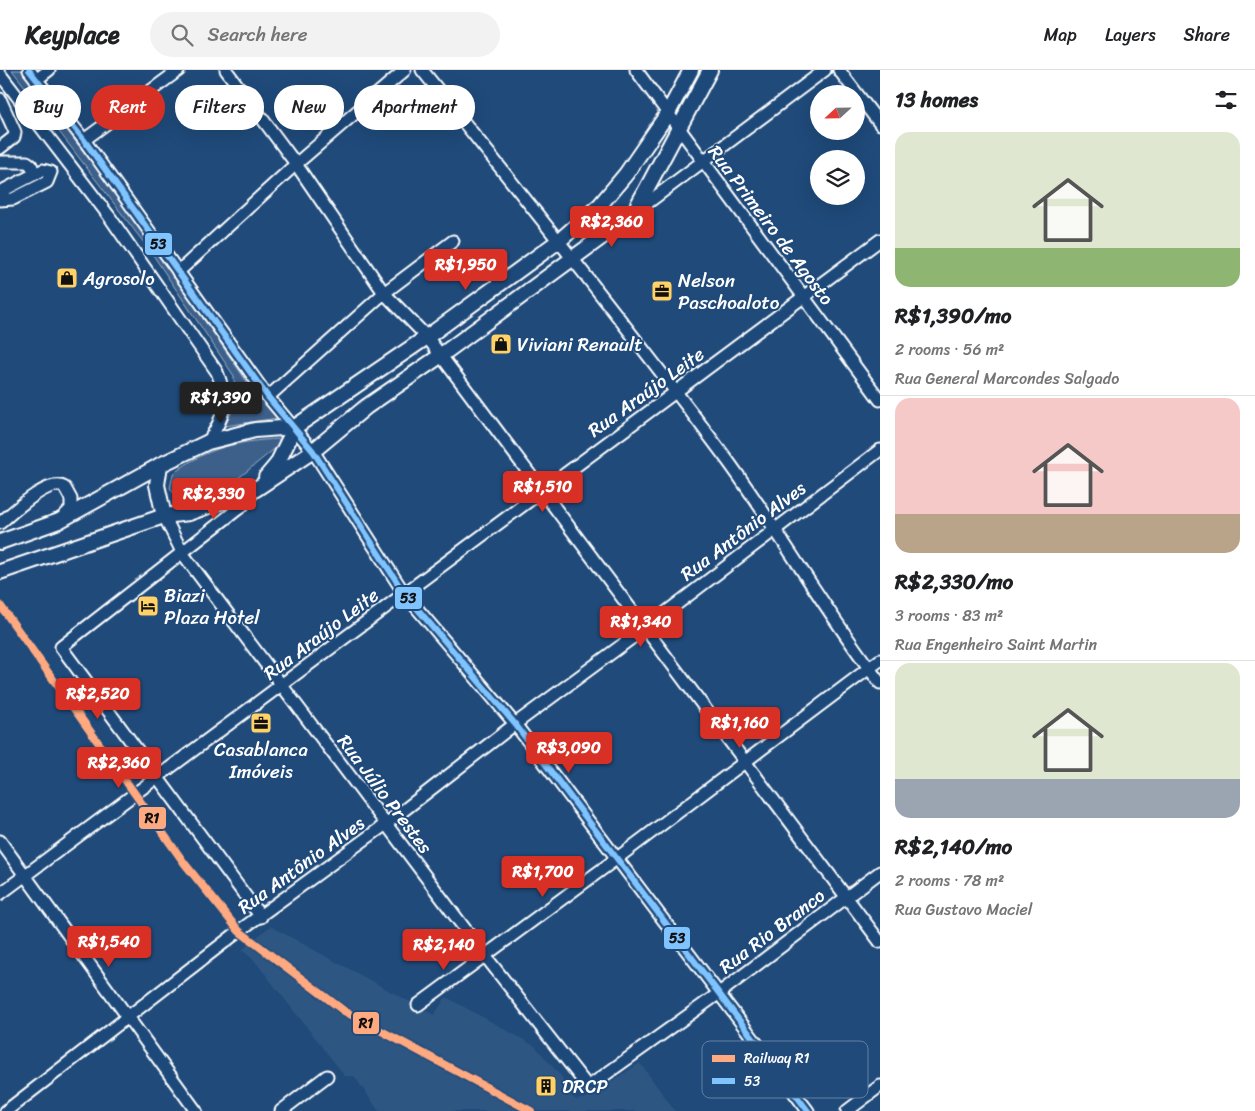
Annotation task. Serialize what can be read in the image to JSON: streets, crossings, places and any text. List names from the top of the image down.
{
  "streets": {
    "street": [
      "Rua Primeiro de Agosto",
      "Rua Araújo Leite",
      "Rua Antônio Alves",
      "Rua Júlio Prestes",
      "Rua Rio Branco"
    ]
  },
  "crossings": [
    ["Rua Primeiro de Agosto", "Rua Araújo Leite"],
    ["Rua Araújo Leite", "Rua Júlio Prestes"],
    ["Rua Antônio Alves", "Rua Júlio Prestes"],
    ["Rua Júlio Prestes", "Rua Rio Branco"]
  ],
  "places": {
    "shop": ["Agrosolo", "Viviani Renault"],
    "office": ["Nelson Paschoaloto", "Casablanca Imóveis"],
    "hotel": ["Biazi Plaza Hotel"],
    "building": ["DRCP"]
  },
  "lines": ["transit line 53", "rail line R1"],
  "legend": ["Railway R1", "53"],
  "north": "left",
  "page": {
    "header": "Keyplace",
    "search": "Search here",
    "nav": ["Map", "Layers", "Share"],
    "heading": "13 homes",
    "chip": [
      "Buy",
      "Rent",
      "Filters",
      "New",
      "Apartment"
    ],
    "list": [
      {
        "name": "R$1,390/mo",
        "note": "2 rooms · 56 m² · Rua General Marcondes Salgado"
      },
      {
        "name": "R$2,330/mo",
        "note": "3 rooms · 83 m² · Rua Engenheiro Saint Martin"
      },
      {
        "name": "R$2,140/mo",
        "note": "2 rooms · 78 m² · Rua Gustavo Maciel"
      }
    ],
    "price": [
      "R$2,360",
      "R$1,950",
      "R$1,390",
      "R$1,510",
      "R$2,330",
      "R$1,340",
      "R$2,520",
      "R$1,160",
      "R$3,090",
      "R$2,360",
      "R$1,700",
      "R$1,540",
      "R$2,140"
    ]
  }
}
